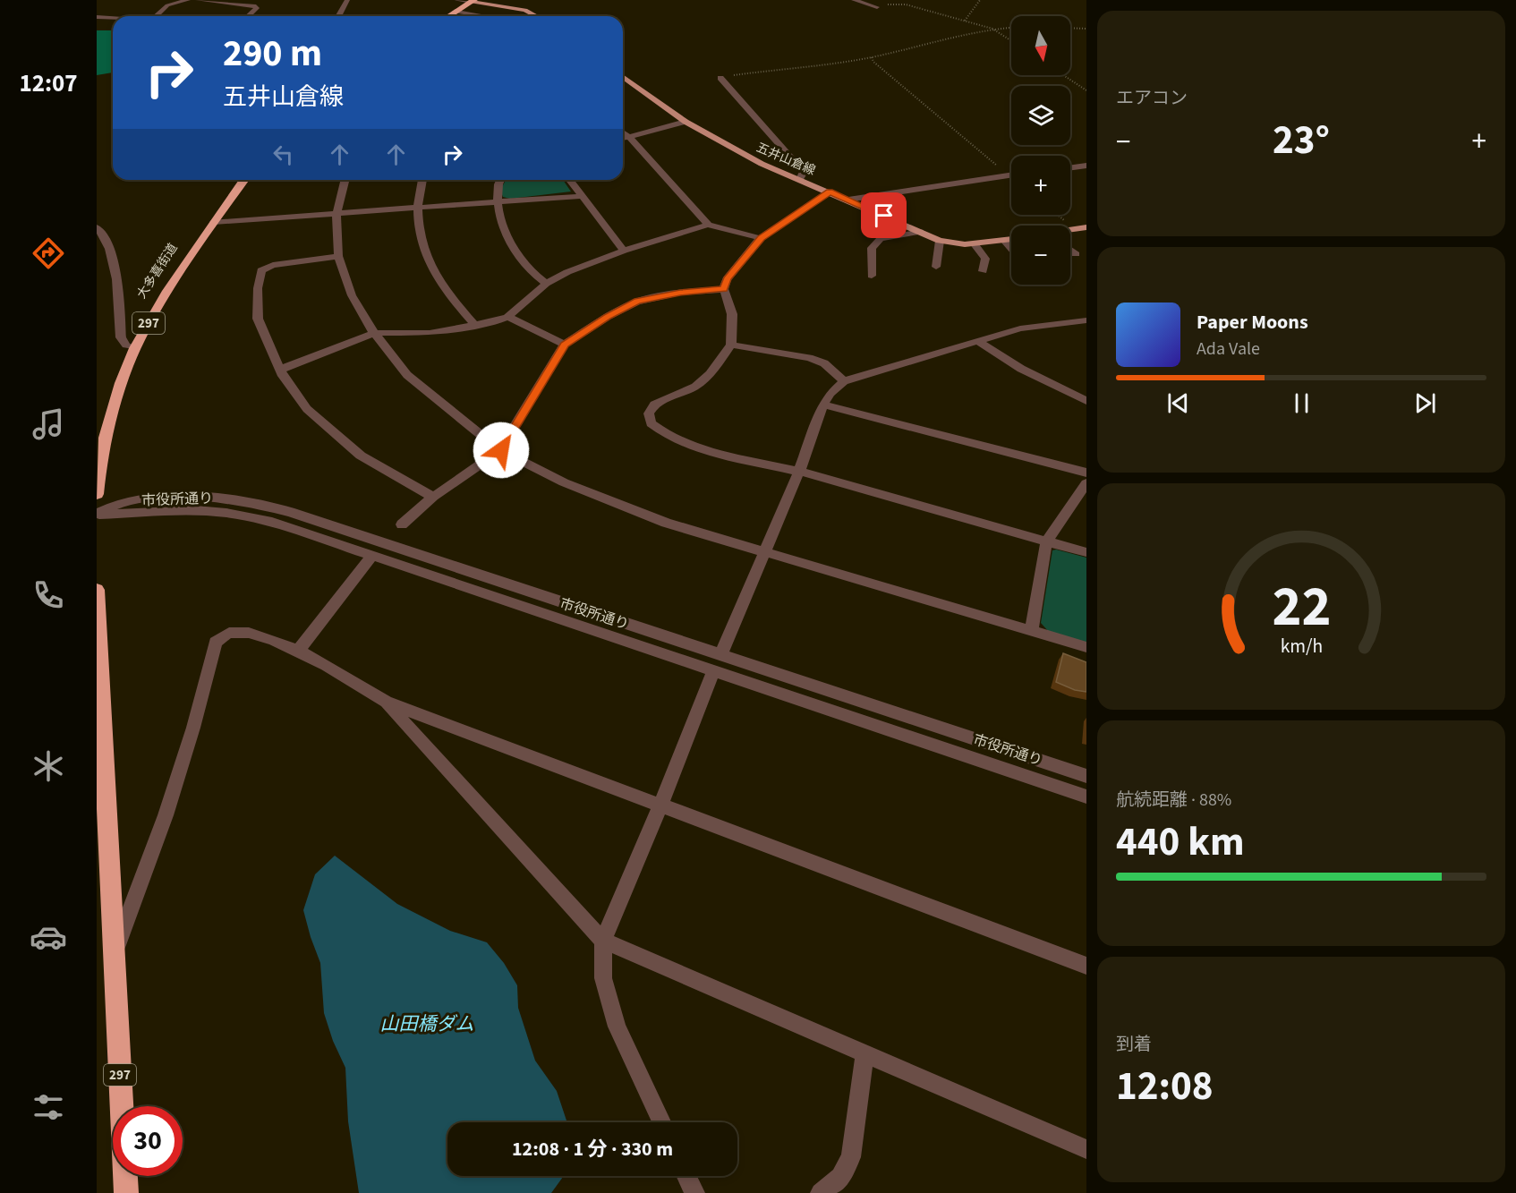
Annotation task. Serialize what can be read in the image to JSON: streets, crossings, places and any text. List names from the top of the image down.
{
  "streets": {
    "highway": ["大多喜街道", "297"],
    "main road": ["五井山倉線"],
    "street": ["市役所通り"]
  },
  "water": ["山田橋ダム"],
  "north": "bottom",
  "page": {
    "tabs": "12:07",
    "tile": [
      "エアコン",
      ["航続距離 · 88%", "440 km"],
      ["到着", "12:08"]
    ],
    "map_buttons": ["+", "−"],
    "turn": ["290 m", "五井山倉線"],
    "heat": ["−", "23°", "+"],
    "song": ["Paper Moons", "Ada Vale"],
    "limit": "30",
    "trip": "12:08 · 1 分 · 330 m",
    "gauge": ["22", "km/h"]
  }
}
